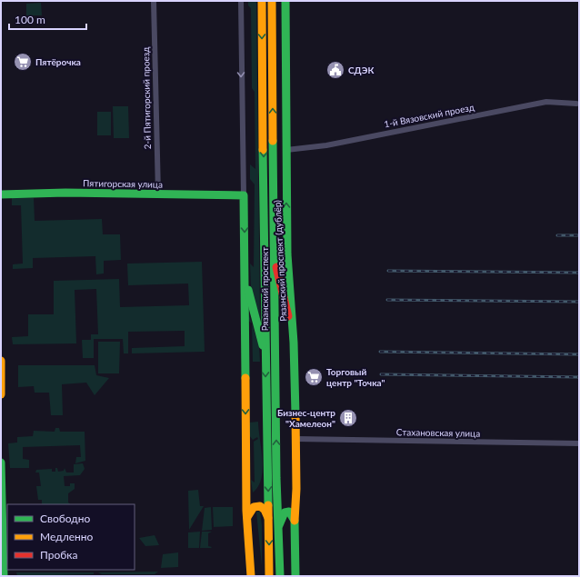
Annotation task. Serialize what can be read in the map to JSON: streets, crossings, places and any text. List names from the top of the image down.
{
  "streets": {
    "main road": ["Пятигорская улица", "Рязанский проспект (дублёр)", "Рязанский проспект"],
    "street": ["2-й Пятигорский проезд", "1-й Вязовский проезд", "Стахановская улица"]
  },
  "crossings": [
    ["2-й Пятигорский проезд", "Пятигорская улица"],
    ["1-й Вязовский проезд", "Рязанский проспект (дублёр)"],
    ["Рязанский проспект (дублёр)", "Стахановская улица"]
  ],
  "places": {
    "supermarket": ["Пятёрочка", "Торговый центр \"Точка\""],
    "public building": ["СДЭК"],
    "building": ["Бизнес-центр \"Хамелеон\""]
  },
  "legend": ["Свободно", "Медленно", "Пробка"],
  "scale_bar": "100 m"
}
